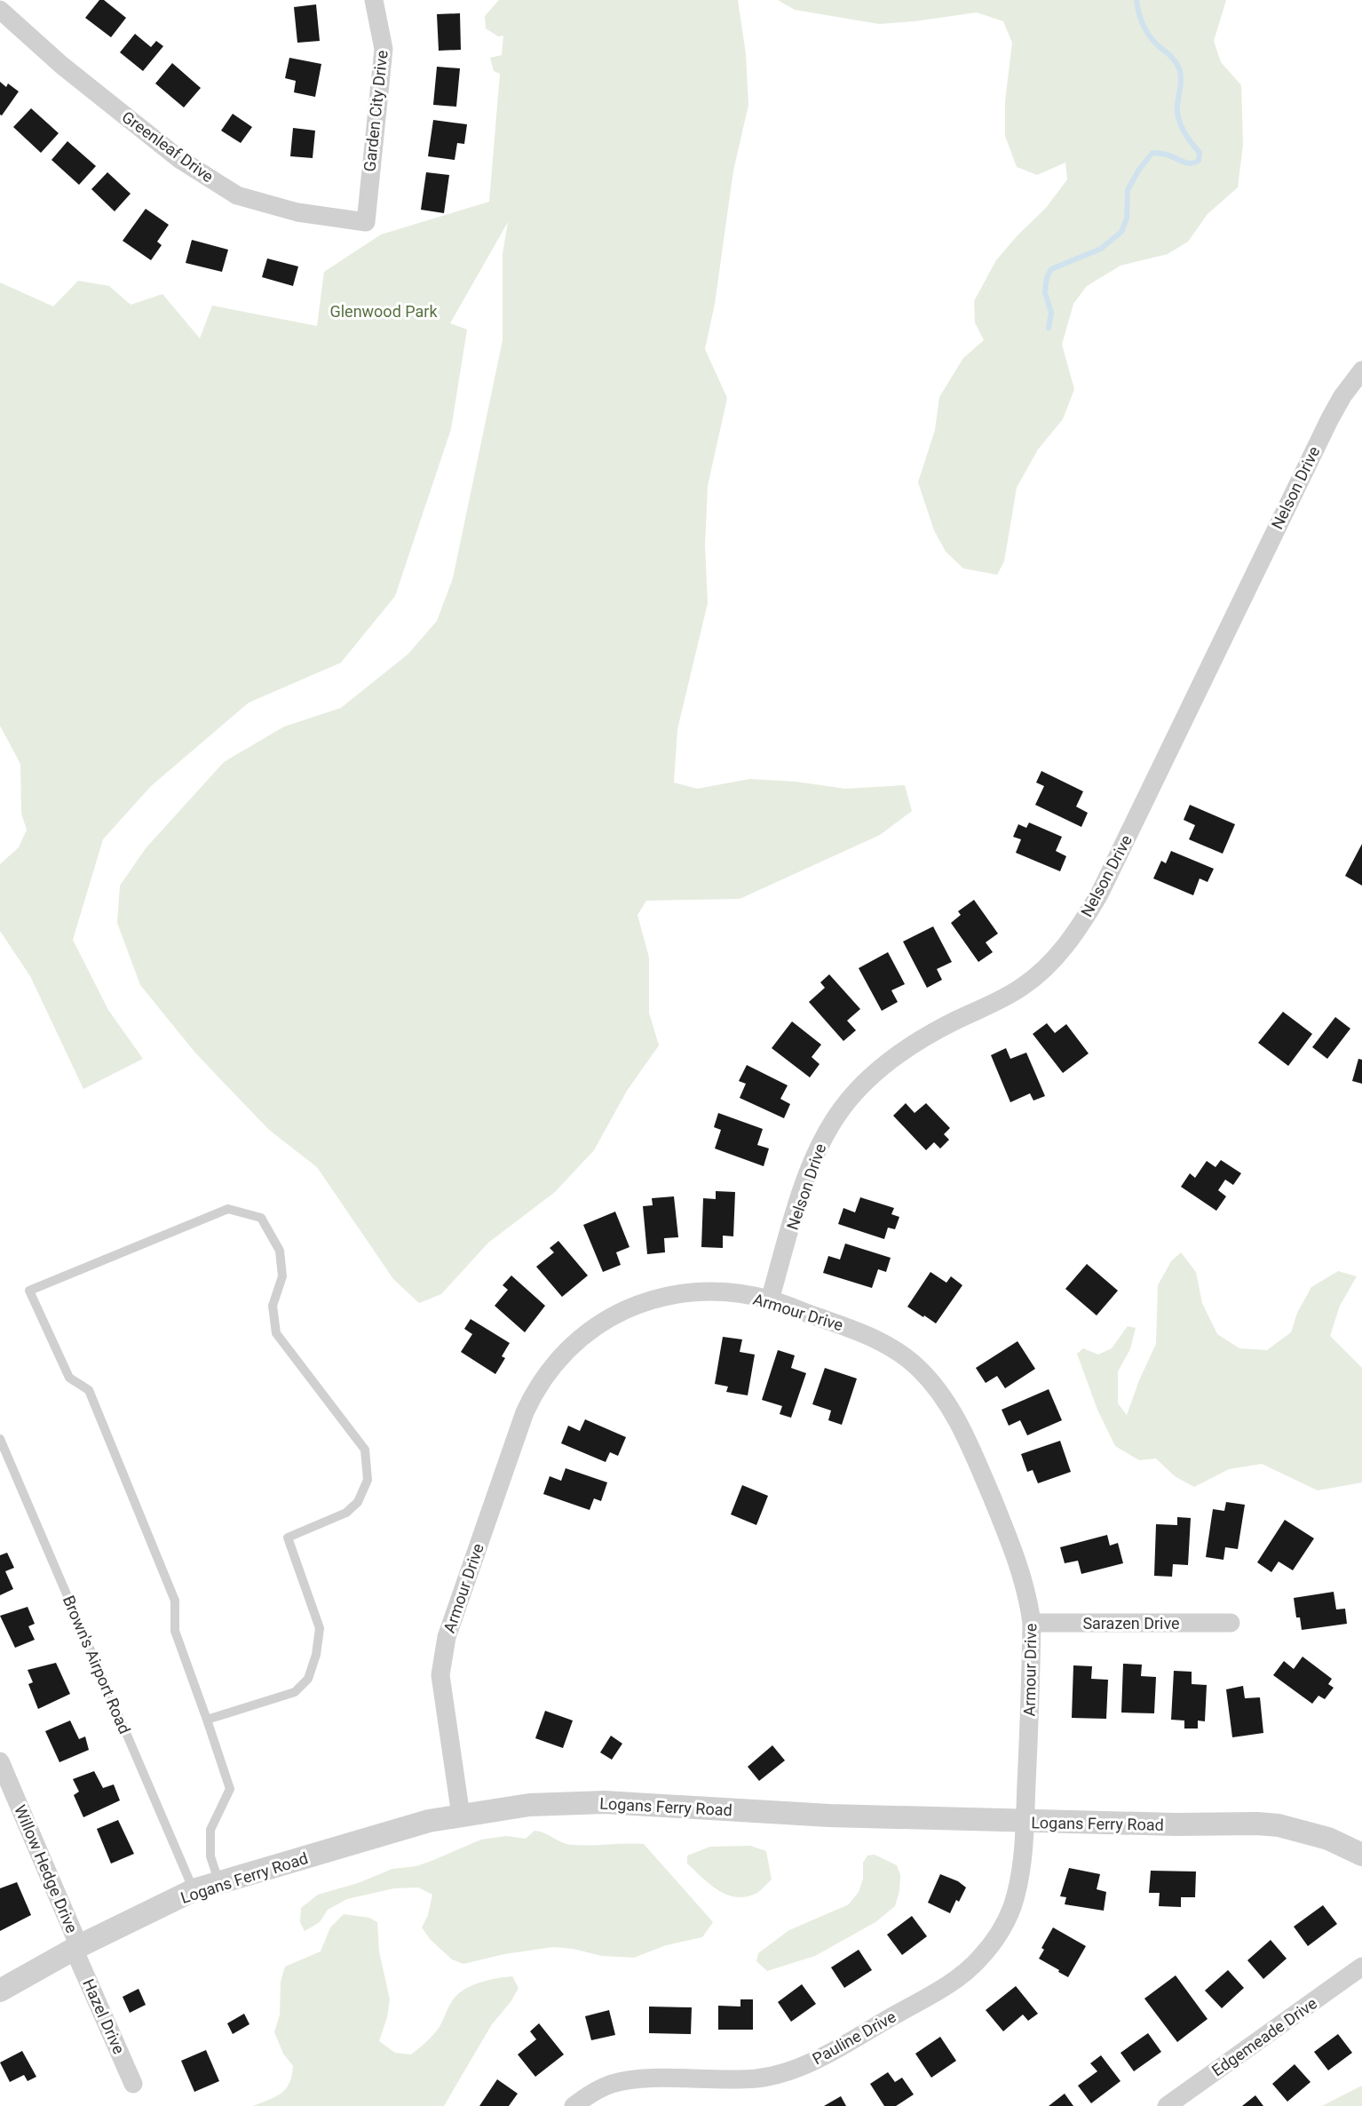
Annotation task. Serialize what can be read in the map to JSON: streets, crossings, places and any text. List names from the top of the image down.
{
  "streets": {
    "street": [
      "Garden City Drive",
      "Greenleaf Drive",
      "Nelson Drive",
      "Armour Drive",
      "Sarazen Drive",
      "Logans Ferry Road",
      "Willow Hedge Drive",
      "Hazel Drive",
      "Edgemeade Drive",
      "Pauline Drive"
    ],
    "lane": ["Brown's Airport Road"]
  },
  "crossings": [
    ["Garden City Drive", "Greenleaf Drive"],
    ["Nelson Drive", "Armour Drive"],
    ["Armour Drive", "Sarazen Drive"],
    ["Armour Drive", "Logans Ferry Road"],
    ["Armour Drive", "Pauline Drive"],
    ["Brown's Airport Road", "Logans Ferry Road"],
    ["Logans Ferry Road", "Willow Hedge Drive"],
    ["Logans Ferry Road", "Hazel Drive"],
    ["Logans Ferry Road", "Pauline Drive"],
    ["Willow Hedge Drive", "Hazel Drive"]
  ],
  "parks": ["Glenwood Park"]
}
